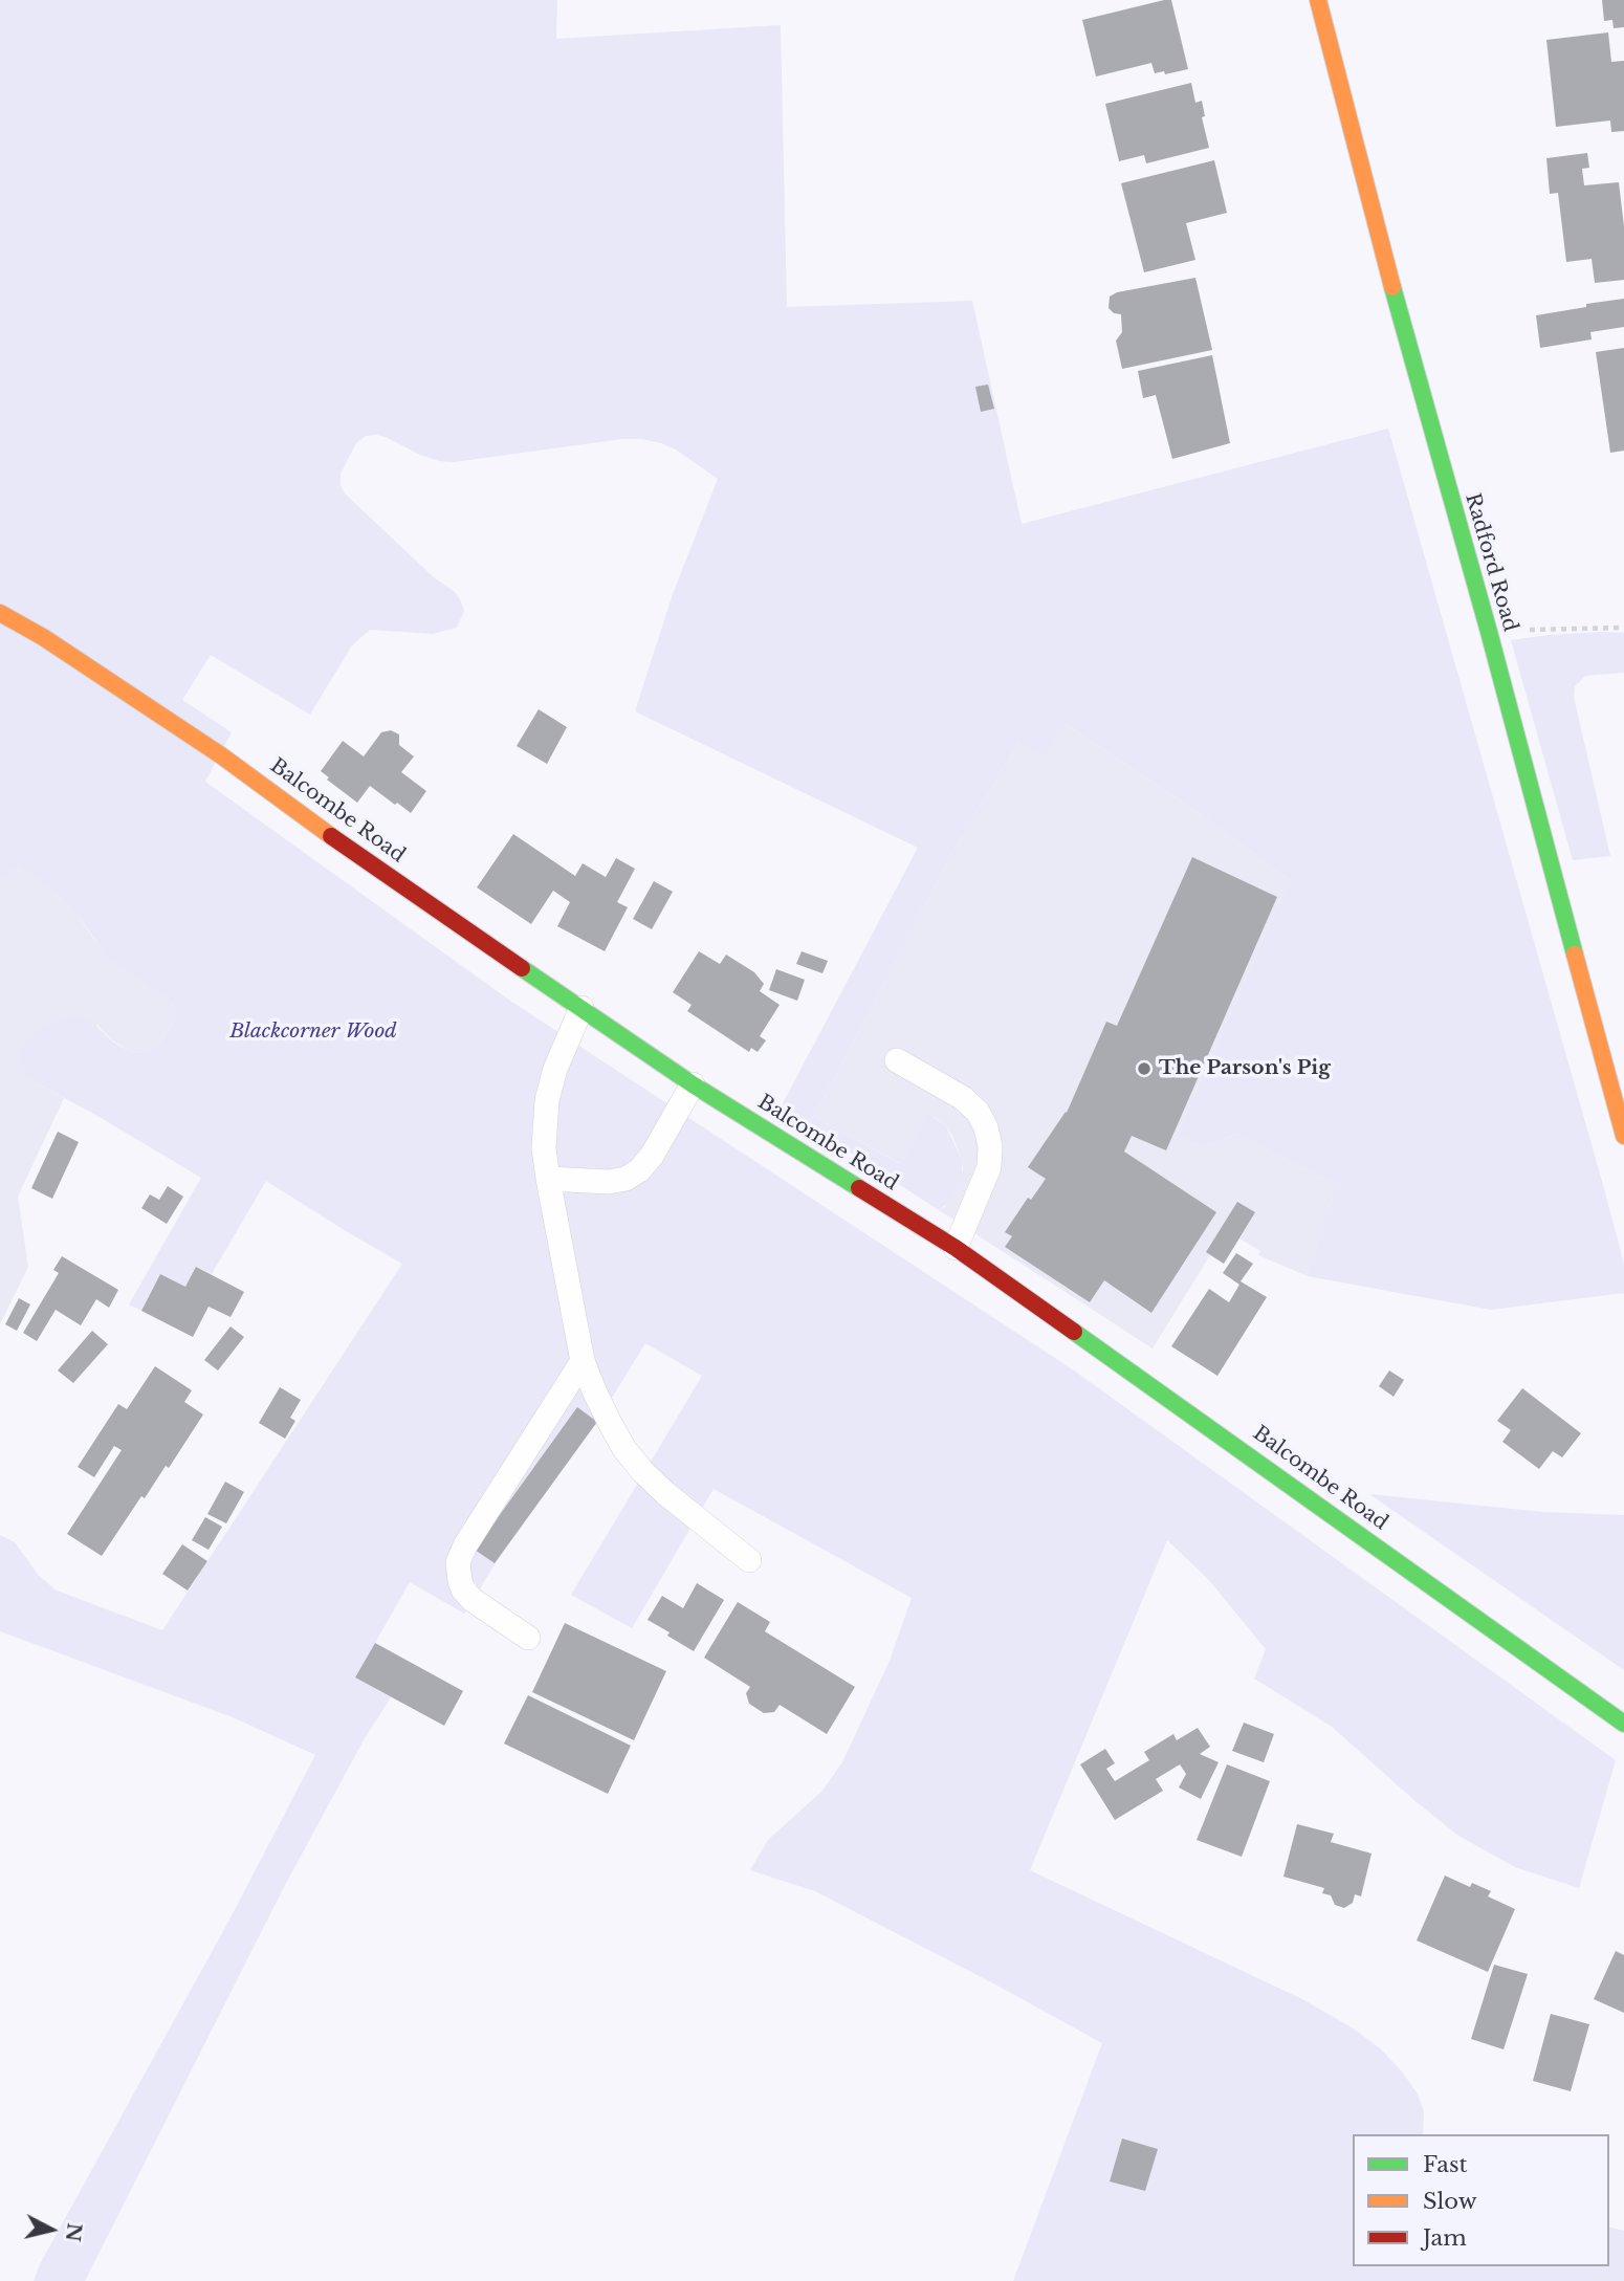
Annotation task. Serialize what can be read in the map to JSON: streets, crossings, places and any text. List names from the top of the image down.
{
  "streets": {
    "main road": ["Radford Road", "Balcombe Road"]
  },
  "parks": ["Blackcorner Wood"],
  "places": ["The Parson's Pig"],
  "legend": ["Fast", "Slow", "Jam"],
  "north": "right"
}
